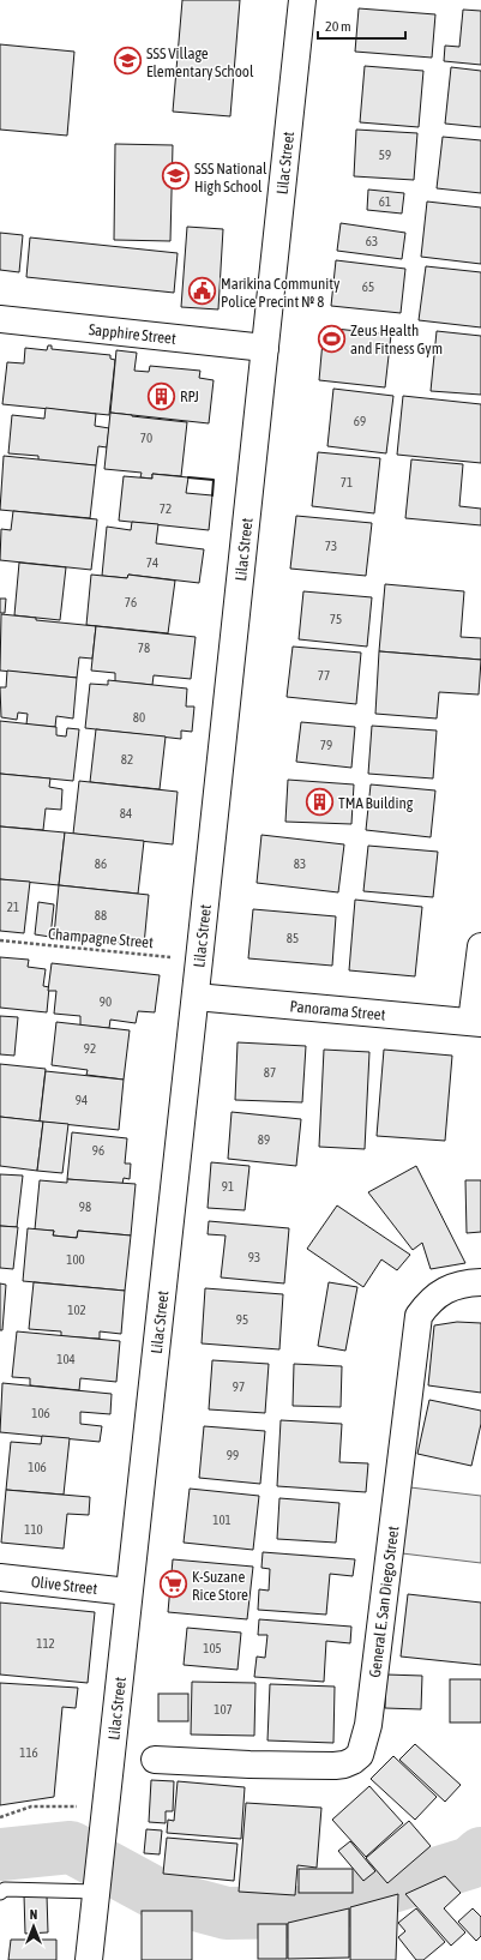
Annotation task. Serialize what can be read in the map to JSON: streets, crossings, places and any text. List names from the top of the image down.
{
  "streets": {
    "main road": [
      "Lilac Street",
      "Sapphire Street",
      "Panorama Street",
      "Olive Street",
      "General E. San Diego Street"
    ],
    "path": ["Champagne Street"]
  },
  "crossings": [
    ["Lilac Street", "Sapphire Street"],
    ["Lilac Street", "Champagne Street"],
    ["Lilac Street", "Panorama Street"],
    ["Lilac Street", "Olive Street"]
  ],
  "places": {
    "school or university": ["SSS Village Elementary School", "SSS National High School"],
    "public building": ["Marikina Community Police Precint № 8"],
    "sports": ["Zeus Health and Fitness Gym"],
    "building": ["RPJ", "TMA Building"],
    "supermarket": ["K-Suzane Rice Store"]
  },
  "house_numbers": [
    "59",
    "61",
    "63",
    "65",
    "69",
    "70",
    "71",
    "72",
    "73",
    "74",
    "76",
    "75",
    "78",
    "77",
    "80",
    "79",
    "82",
    "84",
    "86",
    "83",
    "21",
    "88",
    "85",
    "90",
    "92",
    "87",
    "94",
    "89",
    "96",
    "91",
    "98",
    "93",
    "100",
    "102",
    "95",
    "104",
    "97",
    "106",
    "99",
    "106",
    "101",
    "110",
    "112",
    "105",
    "107",
    "116"
  ],
  "scale_bar": "20 m",
  "north": "top"
}
